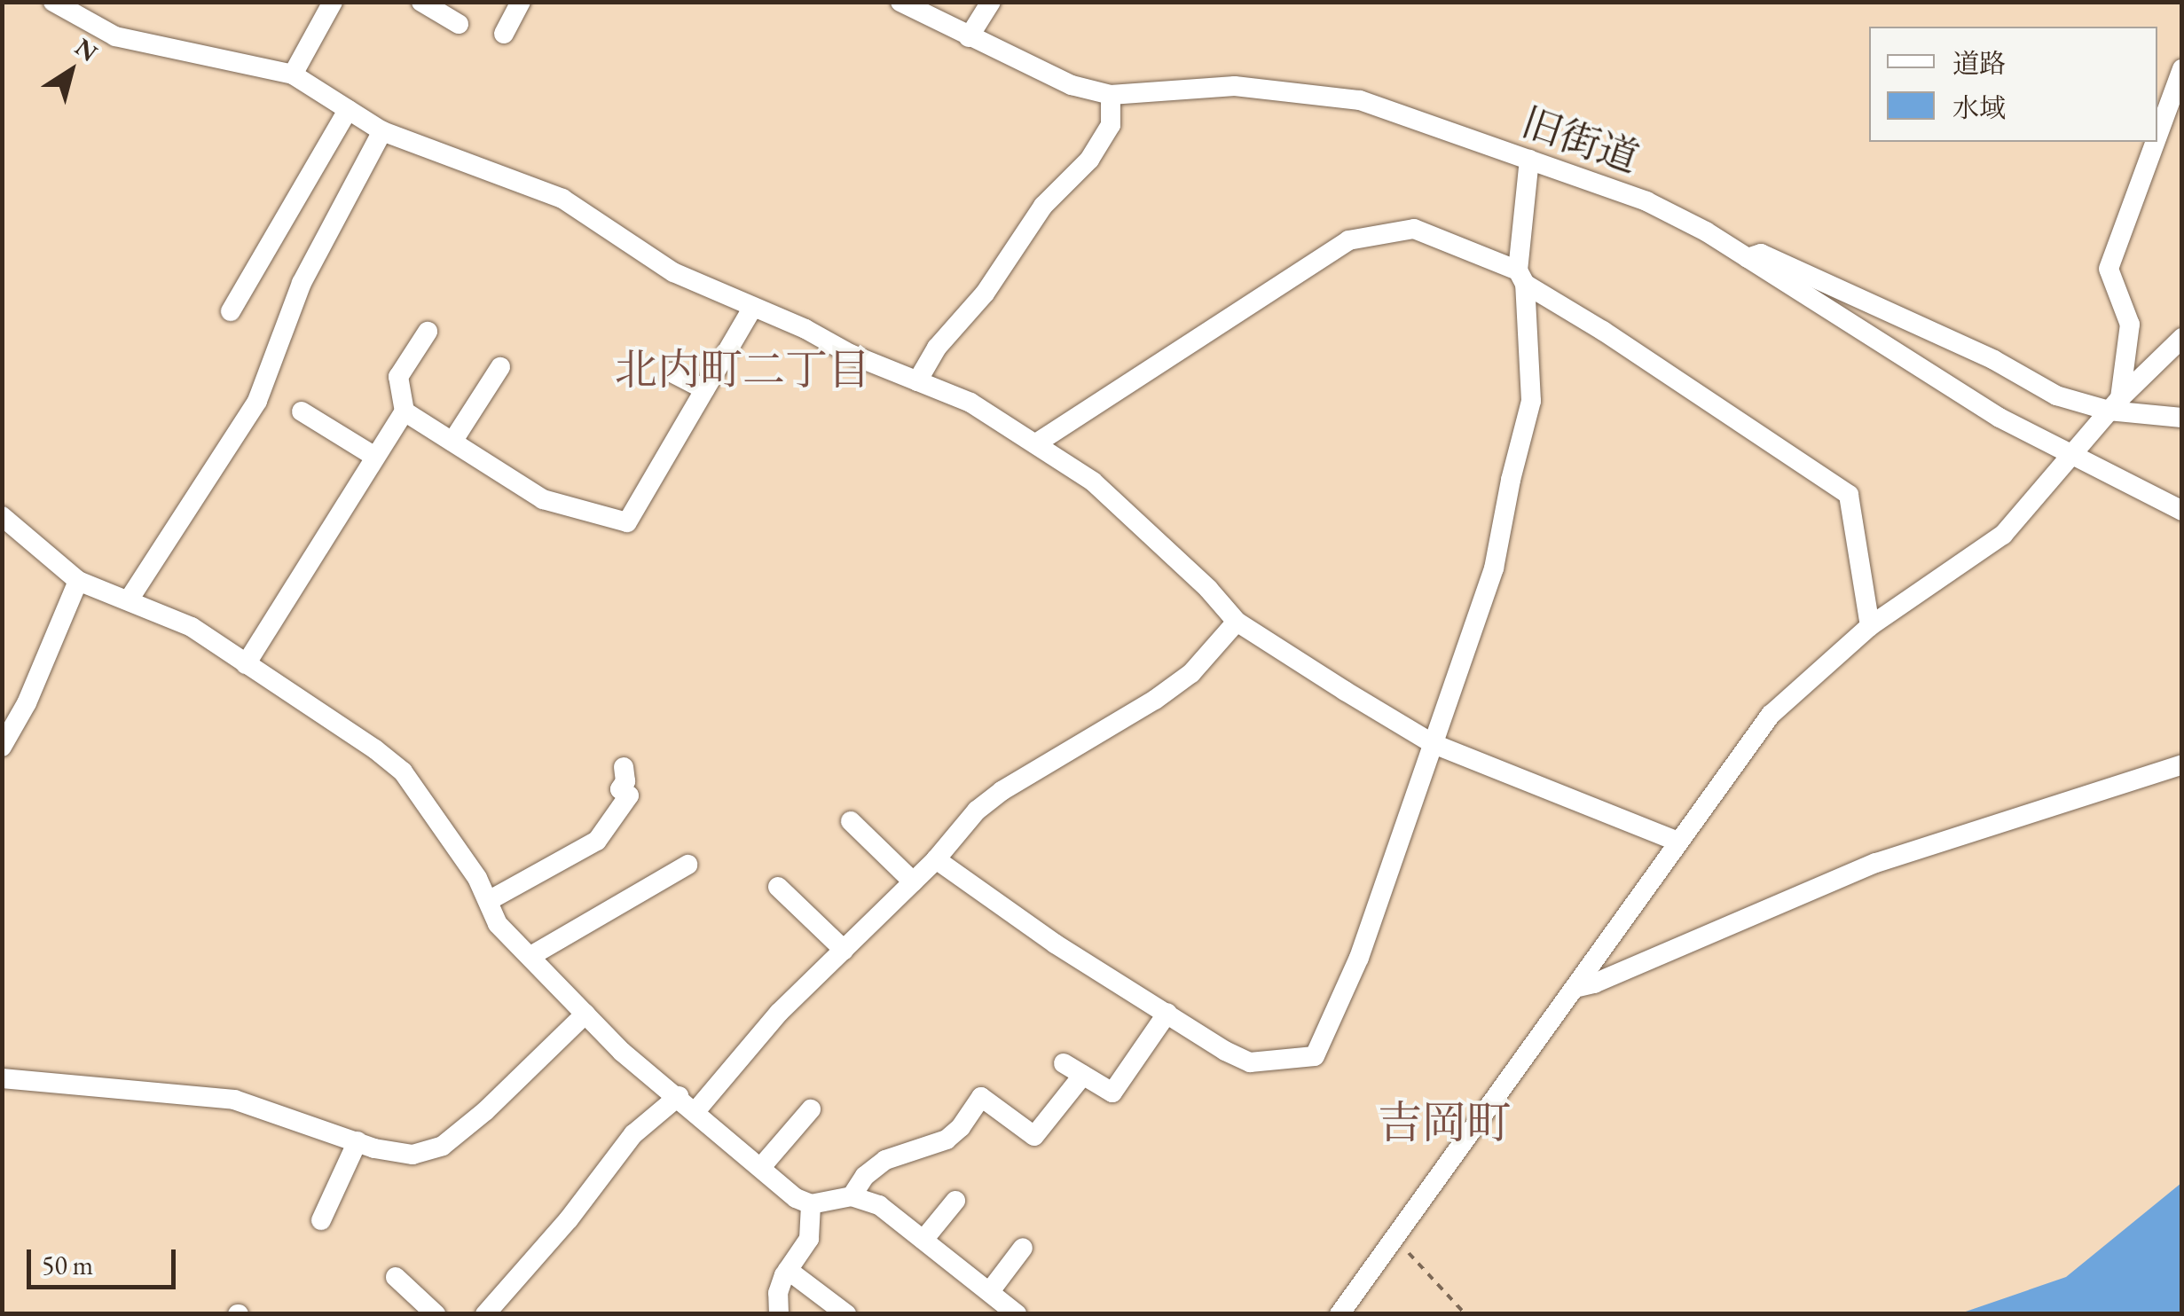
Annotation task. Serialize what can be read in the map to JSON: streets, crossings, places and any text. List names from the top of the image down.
{
  "streets": {
    "street": ["旧街道"]
  },
  "districts": ["北内町二丁目", "吉岡町"],
  "legend": ["道路", "水域"],
  "scale_bar": "50 m",
  "north": "top right"
}
